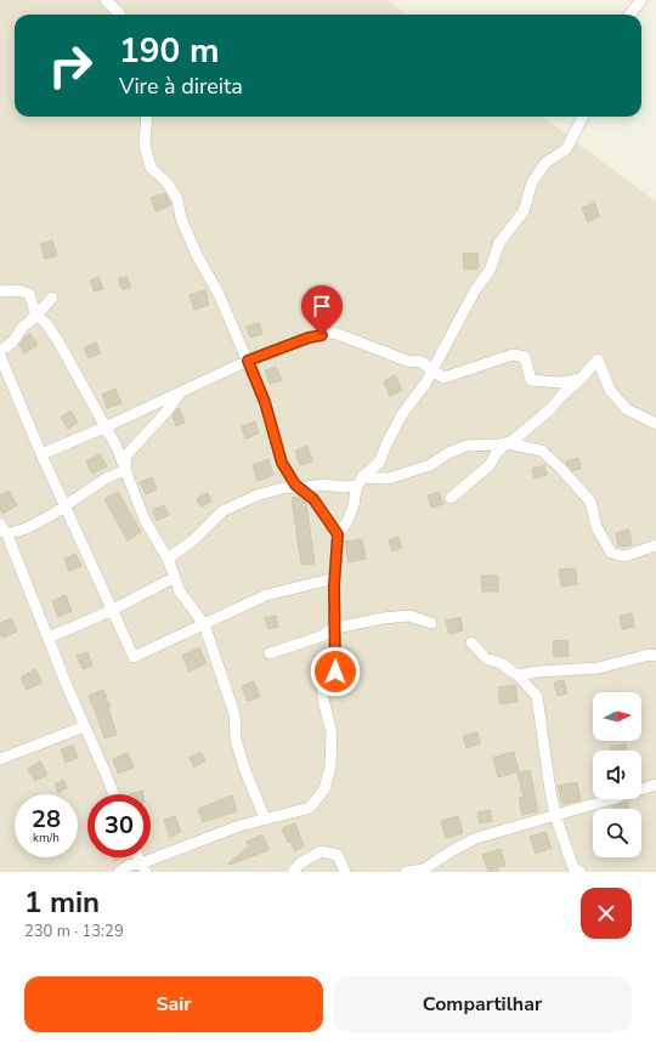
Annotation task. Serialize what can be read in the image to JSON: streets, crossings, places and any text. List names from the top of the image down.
{
  "north": "right",
  "page": {
    "turn": ["190 m", "Vire à direita"],
    "speed": "28 km/h",
    "limit": "30",
    "heading": ["1 min", "230 m · 13:29"],
    "buttons": ["Sair", "Compartilhar"]
  }
}
